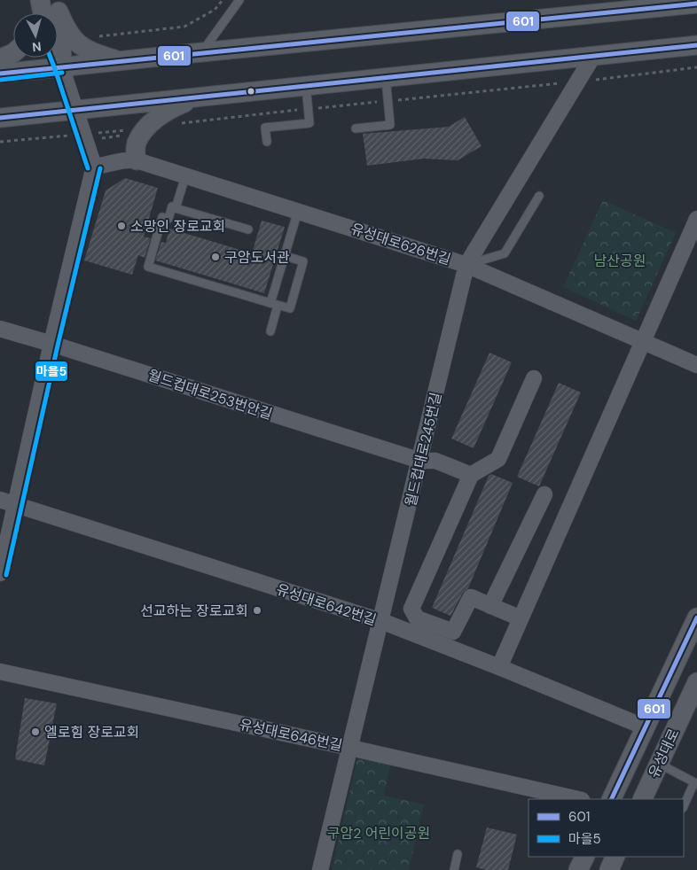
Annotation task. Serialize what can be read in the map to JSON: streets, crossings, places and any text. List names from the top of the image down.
{
  "streets": {
    "street": [
      "유성대로626번길",
      "월드컵대로253번안길",
      "월드컵대로245번길",
      "유성대로642번길",
      "유성대로646번길",
      "유성대로"
    ]
  },
  "crossings": [
    ["유성대로626번길", "월드컵대로245번길"],
    ["월드컵대로253번안길", "월드컵대로245번길"],
    ["월드컵대로245번길", "유성대로642번길"],
    ["월드컵대로245번길", "유성대로646번길"],
    ["유성대로642번길", "유성대로"]
  ],
  "parks": ["남산공원", "구암2 어린이공원"],
  "places": [
    "소망인 장로교회",
    "구암도서관",
    "선교하는 장로교회",
    "엘로힘 장로교회"
  ],
  "lines": ["transit line 601", "transit line 마을5"],
  "legend": ["601", "마을5"],
  "north": "bottom"
}
